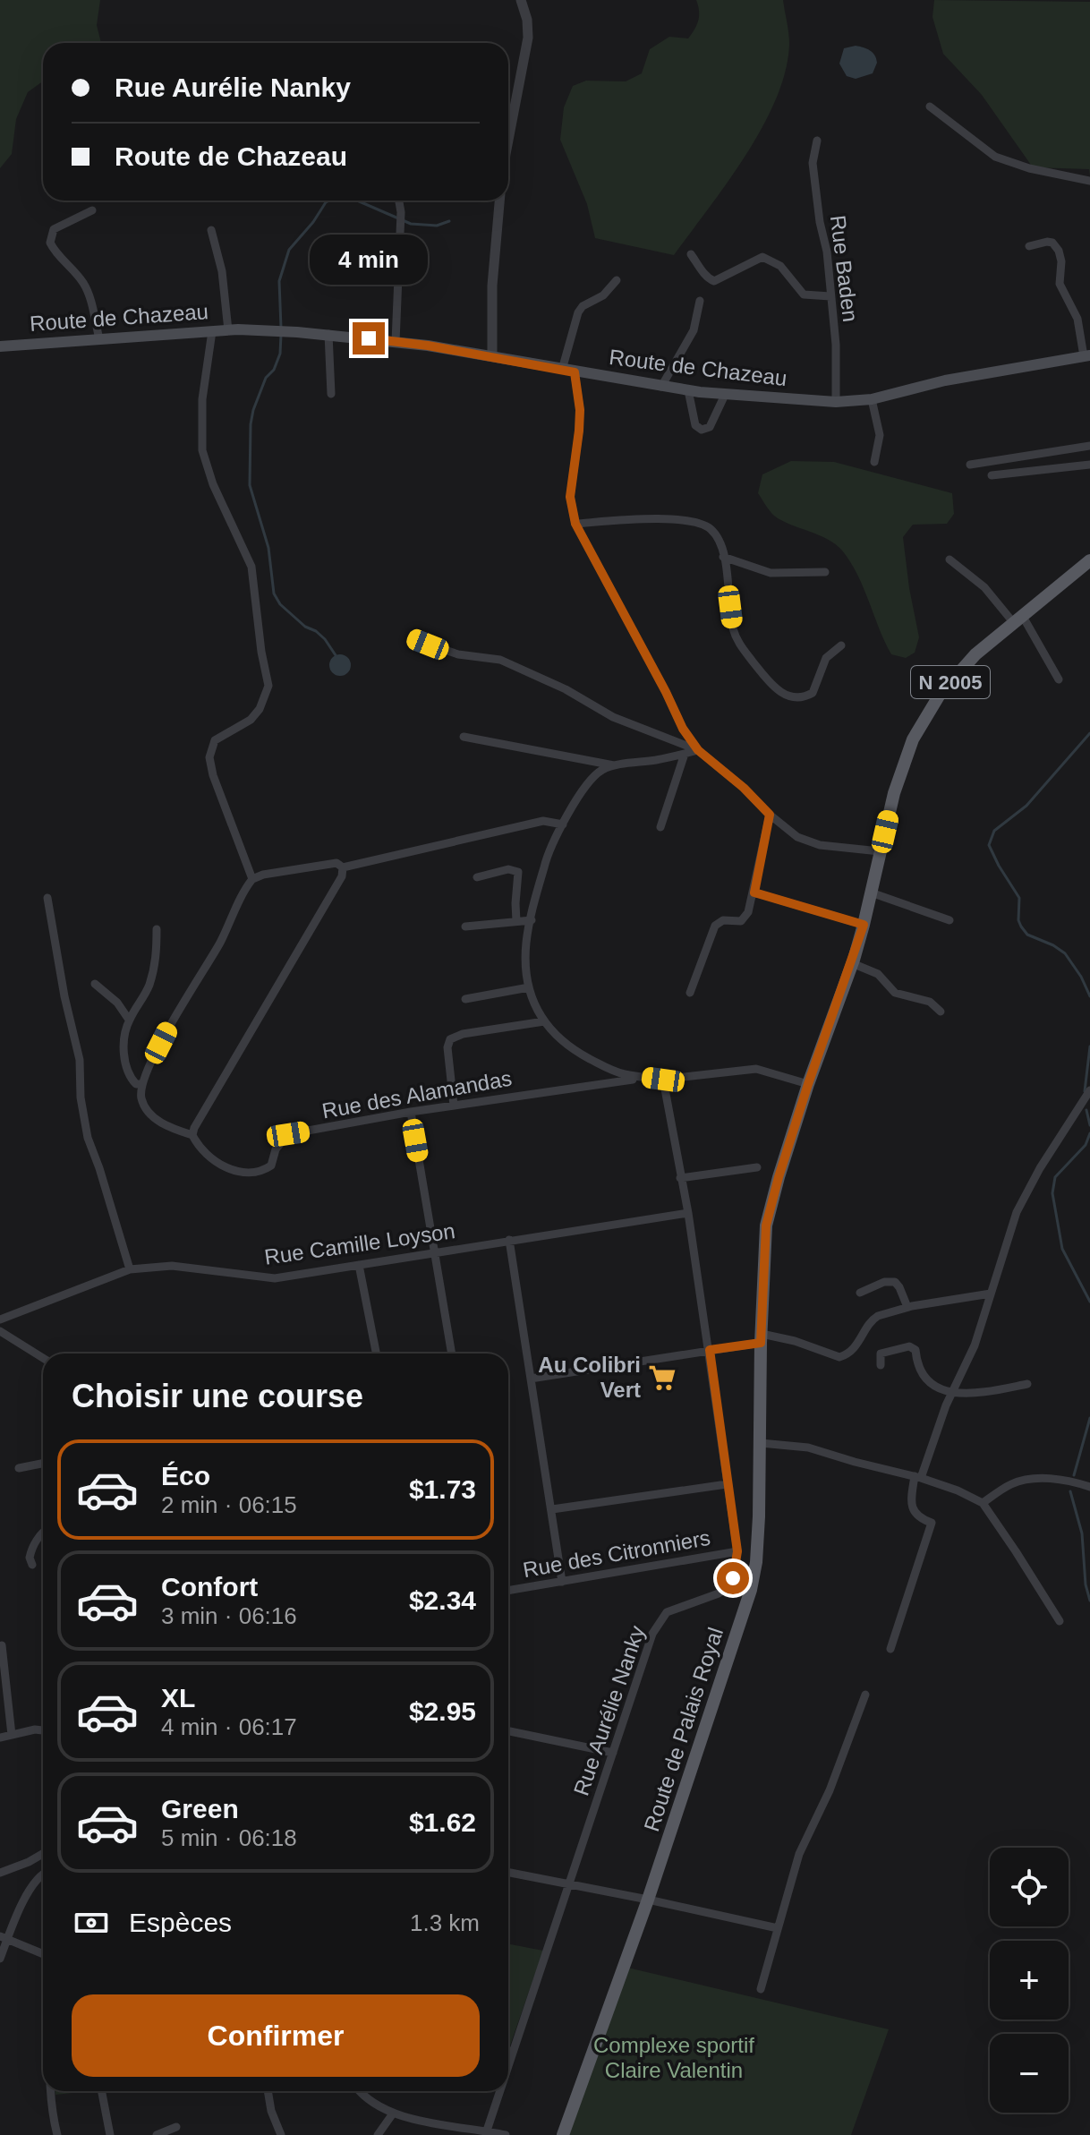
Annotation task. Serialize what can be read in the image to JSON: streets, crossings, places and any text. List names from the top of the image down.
{
  "streets": {
    "main road": ["Route de Chazeau", "N 2005", "Route de Palais Royal"],
    "street": [
      "Rue Baden",
      "Rue des Alamandas",
      "Rue Camille Loyson",
      "Rue des Citronniers",
      "Rue Aurélie Nanky"
    ]
  },
  "crossings": [
    ["Rue Baden", "Route de Chazeau"],
    ["Rue des Alamandas", "Rue Aurélie Nanky"],
    ["Rue des Alamandas", "Route de Palais Royal"],
    ["Rue Camille Loyson", "Rue Aurélie Nanky"],
    ["Rue des Citronniers", "Rue Aurélie Nanky"]
  ],
  "parks": ["Complexe sportif Claire Valentin"],
  "places": {
    "supermarket": ["Au Colibri Vert"]
  },
  "page": {
    "banner": ["Rue Aurélie Nanky", "Route de Chazeau"],
    "bubble": "4 min",
    "heading": "Choisir une course",
    "list": [
      {
        "name": "Éco",
        "note": "2 min · 06:15",
        "value": "$1.73"
      },
      {
        "name": "Confort",
        "note": "3 min · 06:16",
        "value": "$2.34"
      },
      {
        "name": "XL",
        "note": "4 min · 06:17",
        "value": "$2.95"
      },
      {
        "name": "Green",
        "note": "5 min · 06:18",
        "value": "$1.62"
      }
    ],
    "map_buttons": ["+", "−"],
    "pay": ["Espèces", "1.3 km"],
    "buttons": "Confirmer"
  }
}
